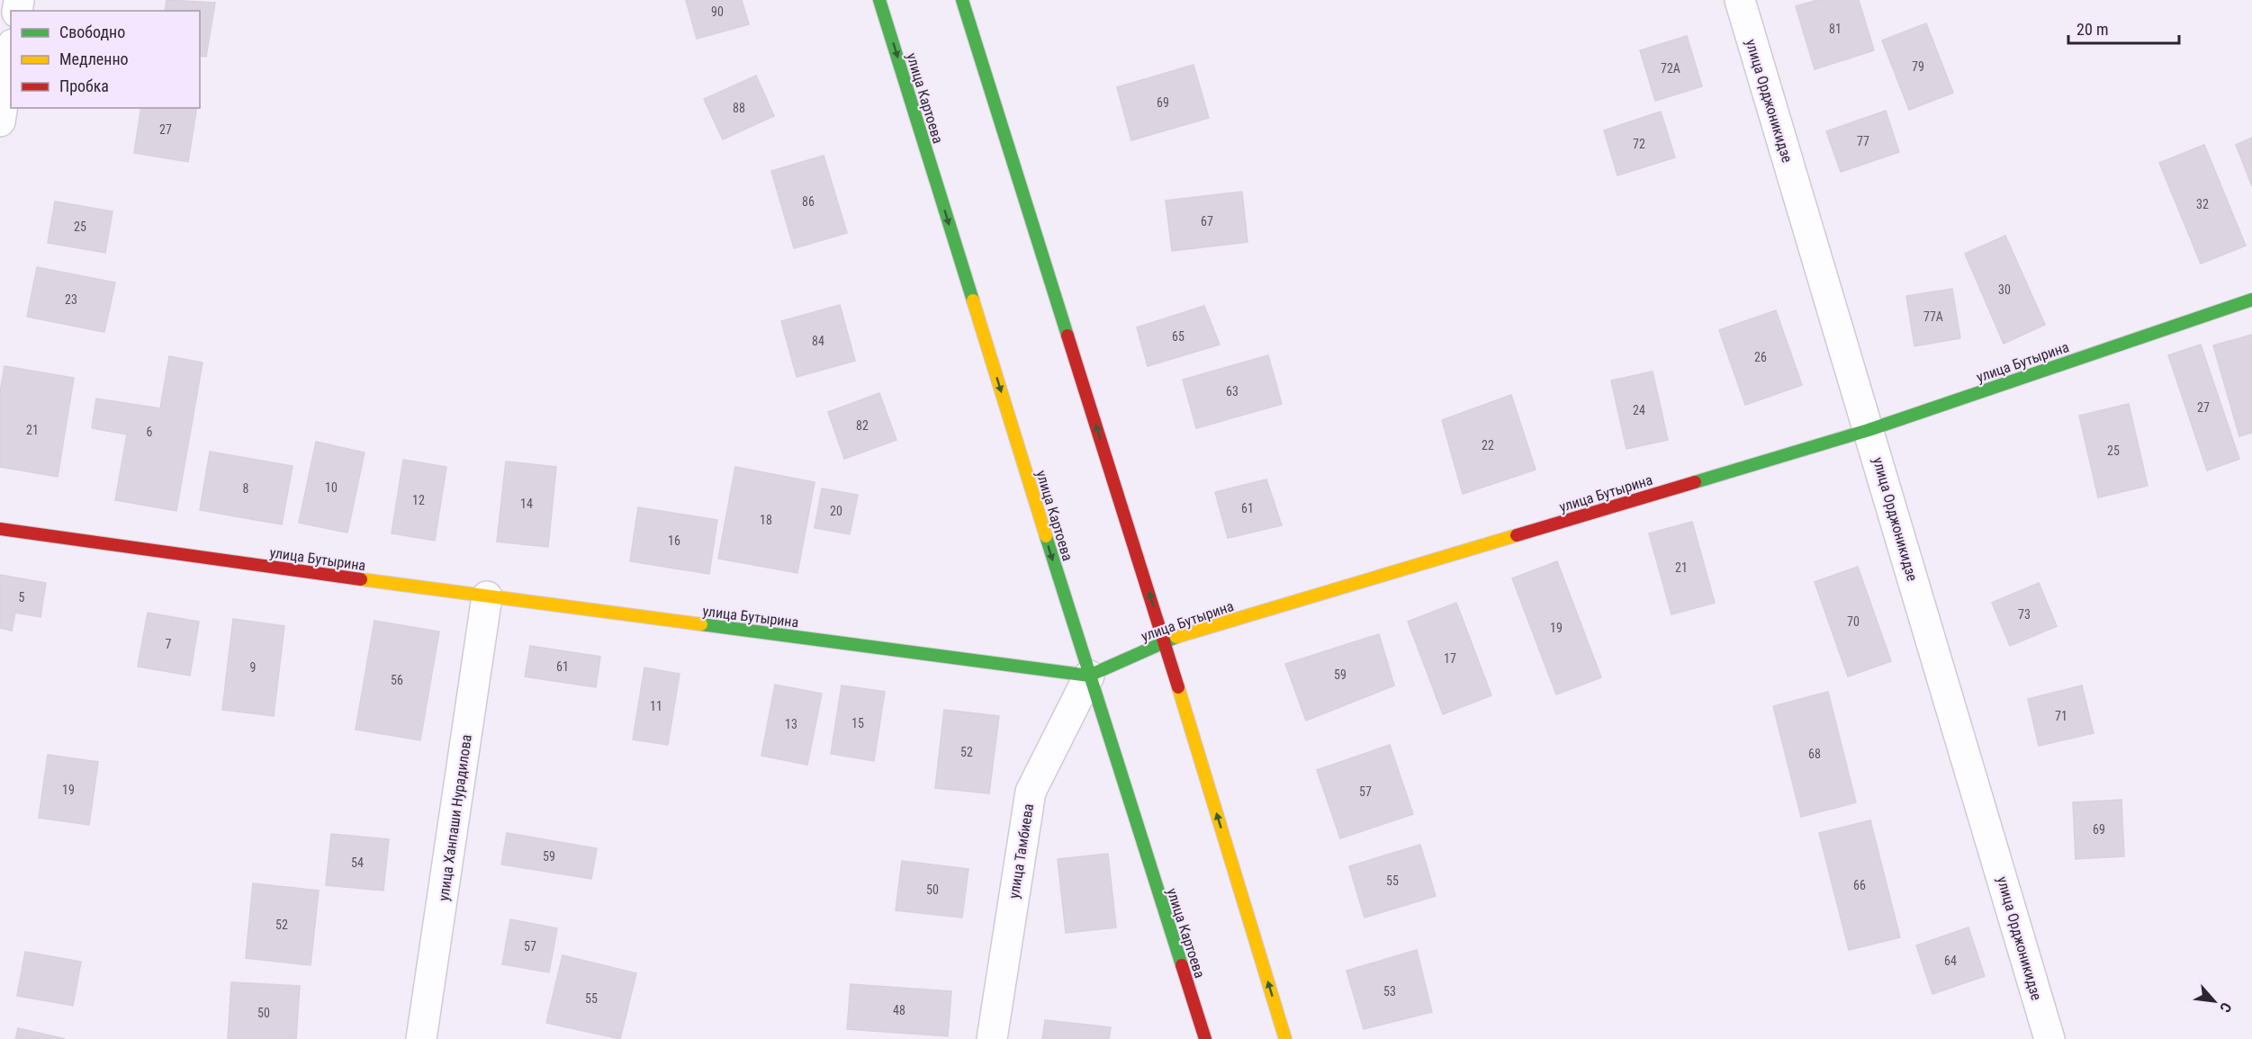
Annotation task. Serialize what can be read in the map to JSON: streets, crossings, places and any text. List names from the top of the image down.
{
  "streets": {
    "street": [
      "улица Картоева",
      "улица Орджоникидзе",
      "улица Бутырина",
      "улица Ханпаши Нурадилова",
      "улица Тамбиева"
    ]
  },
  "crossings": [
    ["улица Картоева", "улица Бутырина"],
    ["улица Картоева", "улица Тамбиева"],
    ["улица Орджоникидзе", "улица Бутырина"],
    ["улица Бутырина", "улица Ханпаши Нурадилова"],
    ["улица Бутырина", "улица Тамбиева"]
  ],
  "house_numbers": [
    "90",
    "81",
    "79",
    "72А",
    "69",
    "88",
    "27",
    "77",
    "72",
    "86",
    "32",
    "67",
    "25",
    "30",
    "23",
    "77А",
    "65",
    "84",
    "26",
    "63",
    "27",
    "24",
    "82",
    "21",
    "6",
    "22",
    "25",
    "10",
    "8",
    "12",
    "14",
    "61",
    "20",
    "18",
    "16",
    "21",
    "5",
    "73",
    "70",
    "19",
    "7",
    "17",
    "61",
    "9",
    "59",
    "56",
    "11",
    "71",
    "15",
    "13",
    "52",
    "68",
    "19",
    "57",
    "69",
    "59",
    "54",
    "55",
    "66",
    "50",
    "52",
    "57",
    "64",
    "53",
    "55",
    "48",
    "50"
  ],
  "legend": ["Свободно", "Медленно", "Пробка"],
  "scale_bar": "20 m",
  "north": "bottom right"
}
